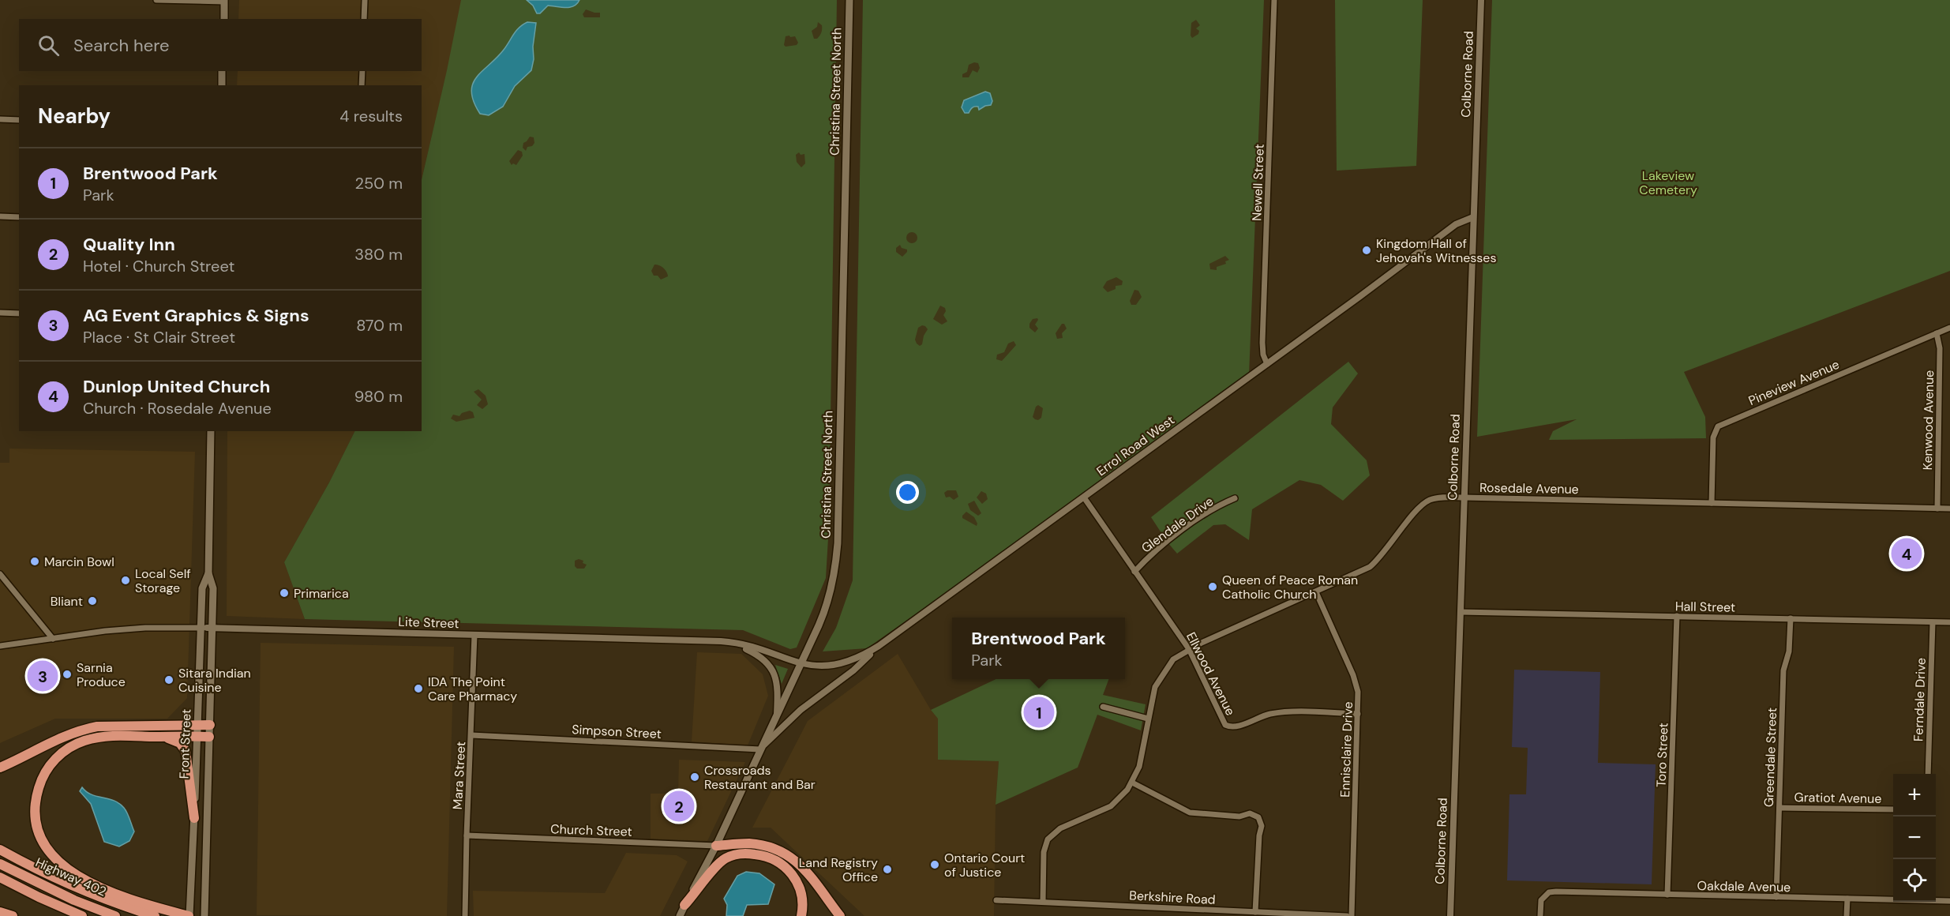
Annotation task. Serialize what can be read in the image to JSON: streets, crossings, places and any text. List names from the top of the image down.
{
  "streets": {
    "highway": ["Highway 402"],
    "main road": ["Christina Street North", "Front Street"],
    "street": [
      "Colborne Road",
      "Newell Street",
      "Pineview Avenue",
      "Kenwood Avenue",
      "Errol Road West",
      "Rosedale Avenue",
      "Glendale Drive",
      "Hall Street",
      "Lite Street",
      "Ellwood Avenue",
      "Ferndale Drive",
      "Simpson Street",
      "Ennisclaire Drive",
      "Toro Street",
      "Greendale Street",
      "Mara Street",
      "Gratiot Avenue",
      "Church Street",
      "Oakdale Avenue",
      "Berkshire Road"
    ]
  },
  "crossings": [
    ["Colborne Road", "Errol Road West"],
    ["Colborne Road", "Rosedale Avenue"],
    ["Colborne Road", "Hall Street"],
    ["Christina Street North", "Errol Road West"],
    ["Christina Street North", "Lite Street"],
    ["Christina Street North", "Simpson Street"],
    ["Christina Street North", "Church Street"],
    ["Newell Street", "Errol Road West"],
    ["Pineview Avenue", "Kenwood Avenue"],
    ["Pineview Avenue", "Rosedale Avenue"],
    ["Kenwood Avenue", "Rosedale Avenue"],
    ["Errol Road West", "Lite Street"],
    ["Errol Road West", "Ellwood Avenue"],
    ["Rosedale Avenue", "Ellwood Avenue"],
    ["Rosedale Avenue", "Ennisclaire Drive"],
    ["Rosedale Avenue", "Berkshire Road"],
    ["Glendale Drive", "Ellwood Avenue"],
    ["Hall Street", "Ferndale Drive"],
    ["Hall Street", "Toro Street"],
    ["Hall Street", "Greendale Street"],
    ["Lite Street", "Front Street"],
    ["Lite Street", "Mara Street"],
    ["Ellwood Avenue", "Ennisclaire Drive"],
    ["Simpson Street", "Mara Street"],
    ["Toro Street", "Oakdale Avenue"],
    ["Greendale Street", "Gratiot Avenue"],
    ["Greendale Street", "Oakdale Avenue"],
    ["Mara Street", "Church Street"]
  ],
  "parks": ["Lakeview Cemetery"],
  "places": [
    "Kingdom Hall of Jehovah's Witnesses",
    "Marcin Bowl",
    "Local Self Storage",
    "Queen of Peace Roman Catholic Church",
    "Primarica",
    "Bliant",
    "Sarnia Produce",
    "Sitara Indian Cuisine",
    "IDA The Point Care Pharmacy",
    "Crossroads Restaurant and Bar",
    "Ontario Court of Justice",
    "Land Registry Office"
  ],
  "page": {
    "search": "Search here",
    "heading": ["Nearby", "4 results"],
    "list": [
      {
        "mark": "1",
        "name": "Brentwood Park",
        "note": "Park",
        "value": "250 m"
      },
      {
        "mark": "2",
        "name": "Quality Inn",
        "note": "Hotel · Church Street",
        "value": "380 m"
      },
      {
        "mark": "3",
        "name": "AG Event Graphics & Signs",
        "note": "Place · St Clair Street",
        "value": "870 m"
      },
      {
        "mark": "4",
        "name": "Dunlop United Church",
        "note": "Church · Rosedale Avenue",
        "value": "980 m"
      }
    ],
    "pins": [
      "4",
      "3",
      "1",
      "2"
    ],
    "popup": ["Brentwood Park", "Park"],
    "map_buttons": ["+", "−"]
  }
}
